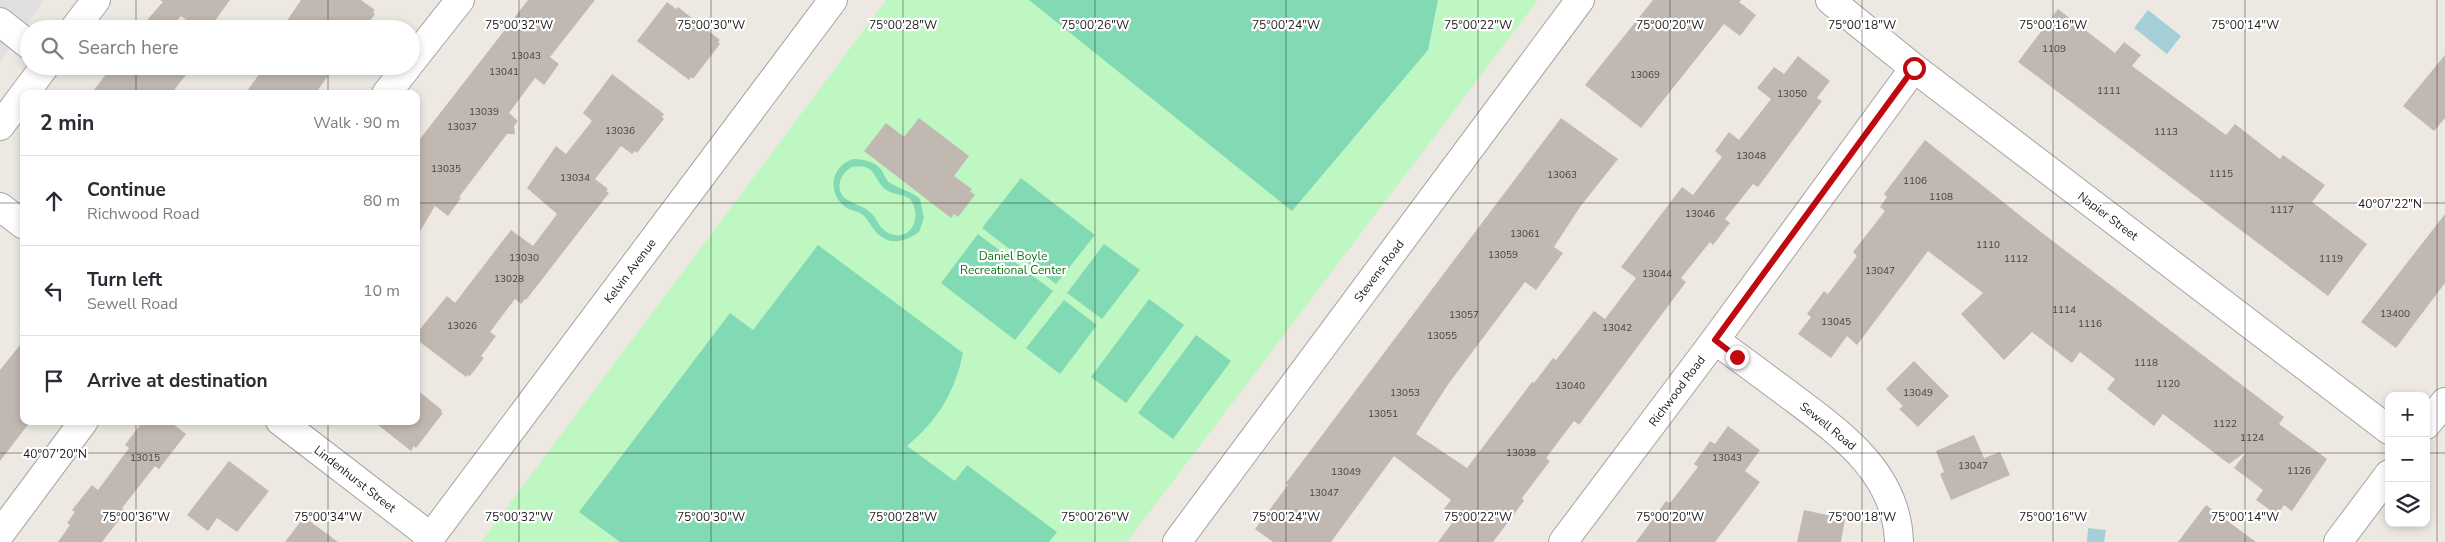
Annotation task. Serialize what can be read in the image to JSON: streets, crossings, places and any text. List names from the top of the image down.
{
  "streets": {
    "street": [
      "Napier Street",
      "Kelvin Avenue",
      "Stevens Road",
      "Richwood Road",
      "Sewell Road",
      "Lindenhurst Street"
    ]
  },
  "crossings": [
    ["Napier Street", "Richwood Road"],
    ["Kelvin Avenue", "Lindenhurst Street"],
    ["Richwood Road", "Sewell Road"]
  ],
  "parks": ["Daniel Boyle Recreational Center"],
  "house_numbers": [
    "1109",
    "13043",
    "13041",
    "13069",
    "1111",
    "13050",
    "13039",
    "13037",
    "13036",
    "1113",
    "13048",
    "13035",
    "1115",
    "13063",
    "13034",
    "1106",
    "1108",
    "1117",
    "13046",
    "13061",
    "1110",
    "13059",
    "13030",
    "1112",
    "1119",
    "13047",
    "13044",
    "13028",
    "1114",
    "13400",
    "13057",
    "13045",
    "1116",
    "13026",
    "13042",
    "13055",
    "1118",
    "1120",
    "13040",
    "13053",
    "13049",
    "13051",
    "1122",
    "1124",
    "13038",
    "13015",
    "13043",
    "13047",
    "1126",
    "13049",
    "13047"
  ],
  "page": {
    "search": "Search here",
    "heading": ["2 min", "Walk · 90 m"],
    "list": [
      ["Continue", "Richwood Road", "80 m"],
      ["Turn left", "Sewell Road", "10 m"],
      "Arrive at destination"
    ],
    "map_buttons": ["+", "−"]
  },
  "coordinates": [
    "75°00'32\"W",
    "75°00'30\"W",
    "75°00'28\"W",
    "75°00'26\"W",
    "75°00'24\"W",
    "75°00'22\"W",
    "75°00'20\"W",
    "75°00'18\"W",
    "75°00'16\"W",
    "75°00'14\"W",
    "40°07'22\"N",
    "40°07'20\"N",
    "75°00'36\"W",
    "75°00'34\"W"
  ]
}
